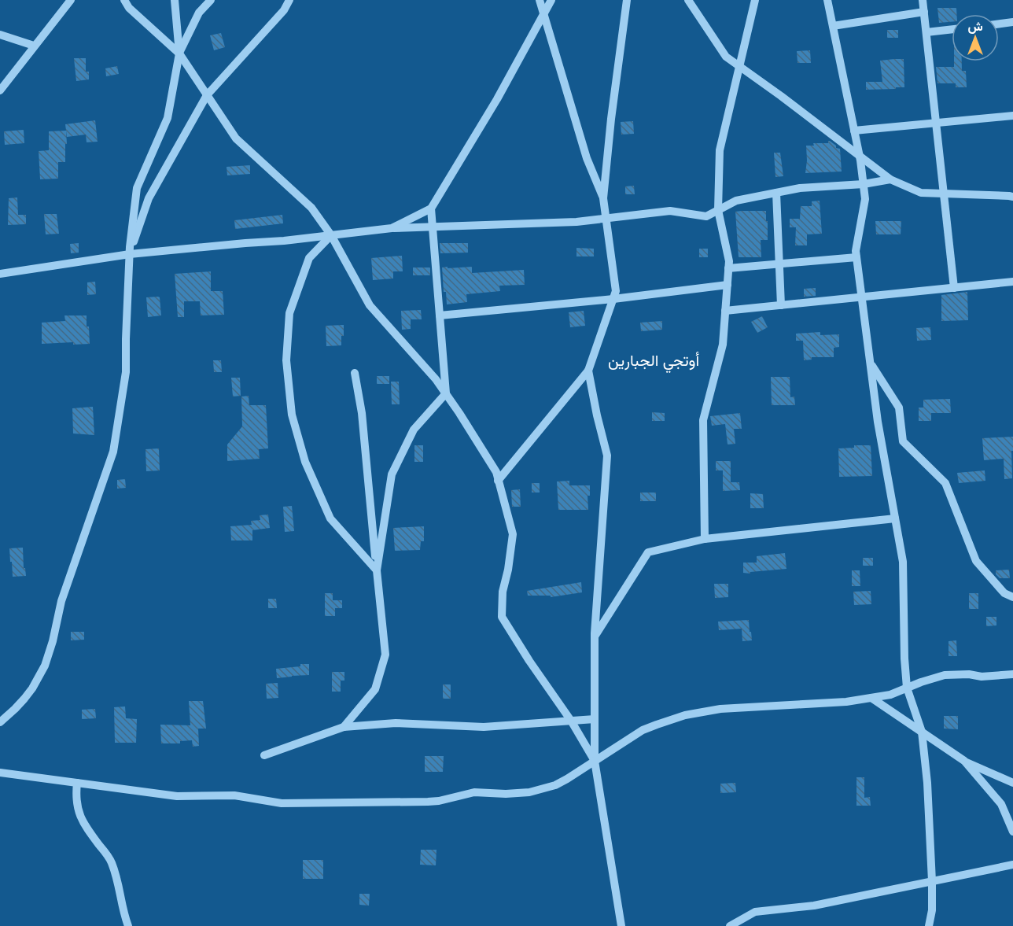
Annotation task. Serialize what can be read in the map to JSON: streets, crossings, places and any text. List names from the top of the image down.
{
  "districts": ["أوتجي الجبارين"],
  "north": "top"
}
